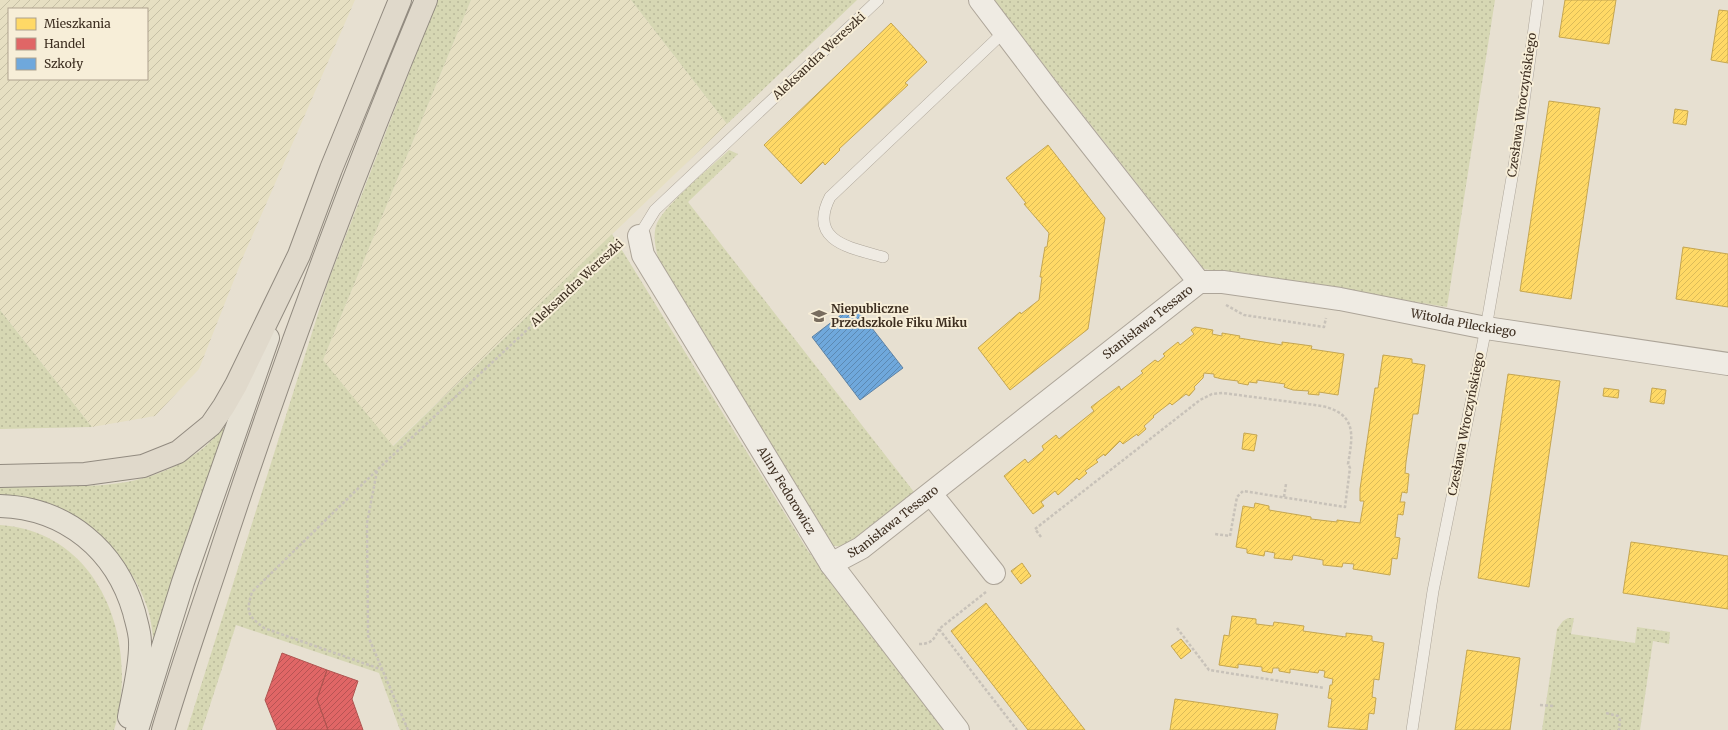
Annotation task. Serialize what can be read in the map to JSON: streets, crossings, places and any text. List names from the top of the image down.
{
  "streets": {
    "street": ["Stanisława Tessaro", "Witolda Pileckiego", "Aliny Fedorowicz"],
    "lane": ["Aleksandra Wereszki", "Czesława Wroczyńskiego"]
  },
  "crossings": [
    ["Aleksandra Wereszki", "Aliny Fedorowicz"],
    ["Czesława Wroczyńskiego", "Witolda Pileckiego"],
    ["Stanisława Tessaro", "Witolda Pileckiego"],
    ["Stanisława Tessaro", "Aliny Fedorowicz"]
  ],
  "places": {
    "school or university": ["Niepubliczne Przedszkole Fiku Miku"]
  },
  "legend": ["Mieszkania", "Handel", "Szkoły"]
}
